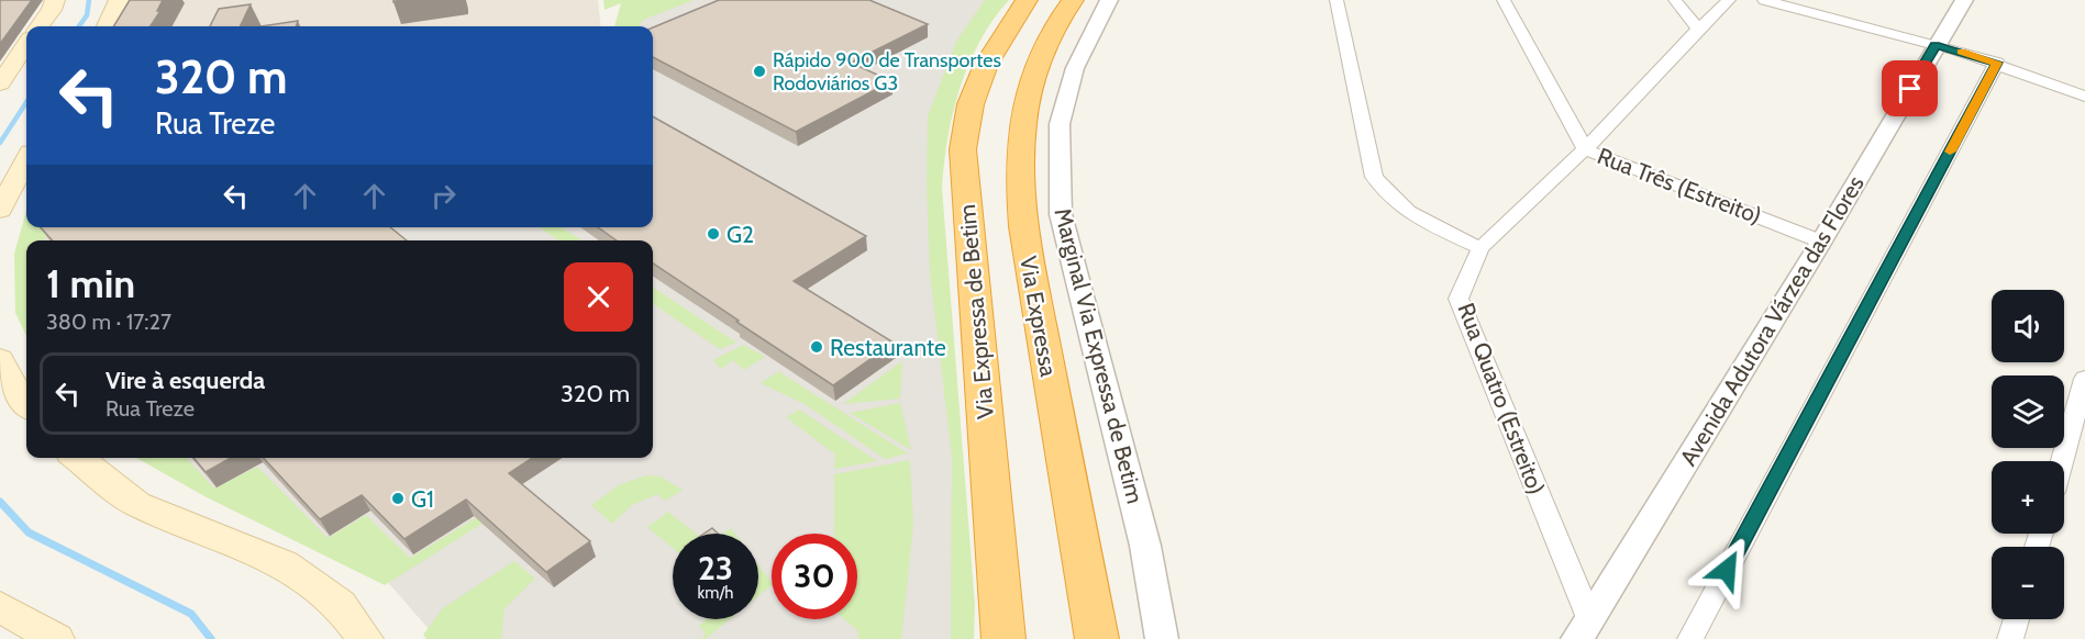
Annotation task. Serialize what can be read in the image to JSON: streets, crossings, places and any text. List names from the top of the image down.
{
  "streets": {
    "highway": ["Via Expressa de Betim", "Via Expressa"],
    "street": [
      "Rua Três (Estreito)",
      "Avenida Adutora Várzea das Flores",
      "Marginal Via Expressa de Betim",
      "Rua Quatro (Estreito)"
    ]
  },
  "crossings": [
    ["Rua Três (Estreito)", "Avenida Adutora Várzea das Flores"],
    ["Rua Três (Estreito)", "Rua Quatro (Estreito)"],
    ["Avenida Adutora Várzea das Flores", "Rua Quatro (Estreito)"]
  ],
  "places": [
    "Rápido 900 de Transportes Rodoviários G3",
    "G2",
    "Restaurante",
    "G1"
  ],
  "page": {
    "turn": ["320 m", "Rua Treze"],
    "heading": ["1 min", "380 m · 17:27"],
    "map_buttons": ["+", "−"],
    "list": [
      {
        "name": "Vire à esquerda",
        "note": "Rua Treze",
        "value": "320 m"
      }
    ],
    "speed": "23 km/h",
    "limit": "30"
  }
}
